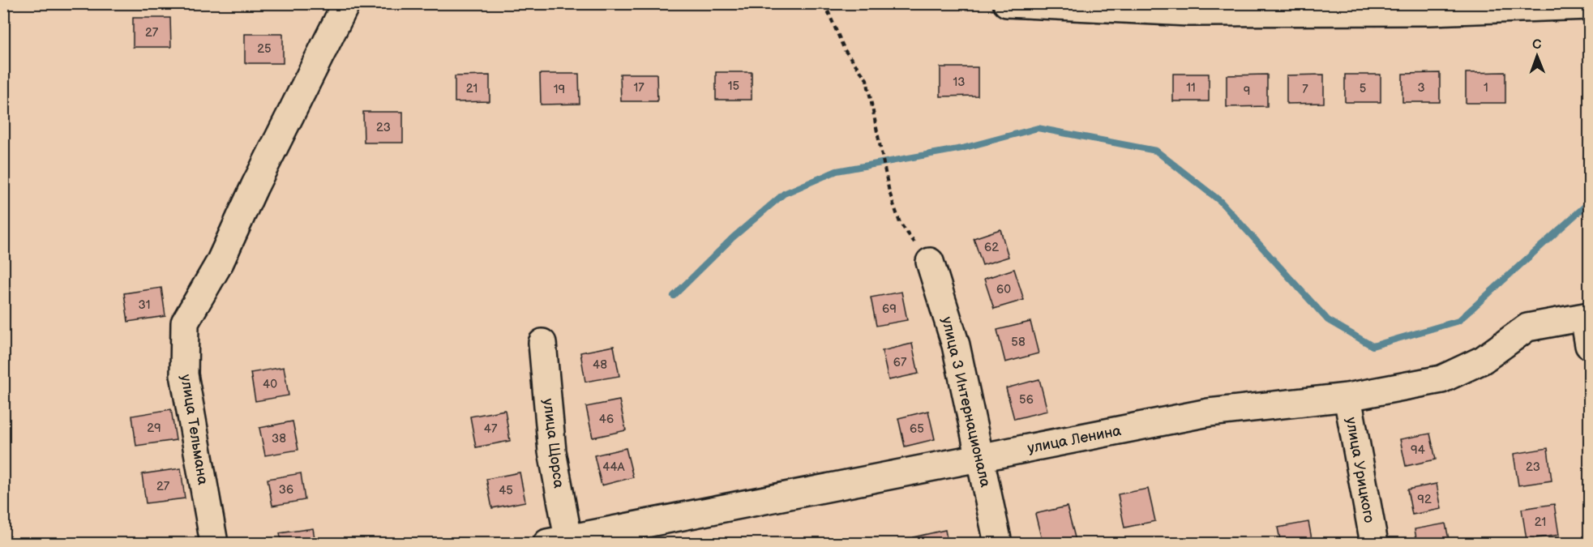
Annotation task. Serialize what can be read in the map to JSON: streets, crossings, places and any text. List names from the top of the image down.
{
  "streets": {
    "street": [
      "улица 3 Интернационала",
      "улица Тельмана",
      "улица Ленина",
      "улица Щорса",
      "улица Урицкого"
    ]
  },
  "crossings": [
    ["улица 3 Интернационала", "улица Ленина"],
    ["улица Ленина", "улица Щорса"],
    ["улица Ленина", "улица Урицкого"]
  ],
  "house_numbers": [
    "27",
    "25",
    "13",
    "15",
    "17",
    "11",
    "3",
    "1",
    "21",
    "5",
    "19",
    "7",
    "9",
    "23",
    "62",
    "60",
    "31",
    "69",
    "58",
    "67",
    "48",
    "40",
    "56",
    "46",
    "29",
    "47",
    "65",
    "38",
    "94",
    "44А",
    "23",
    "27",
    "36",
    "45",
    "92",
    "21"
  ],
  "north": "top"
}
